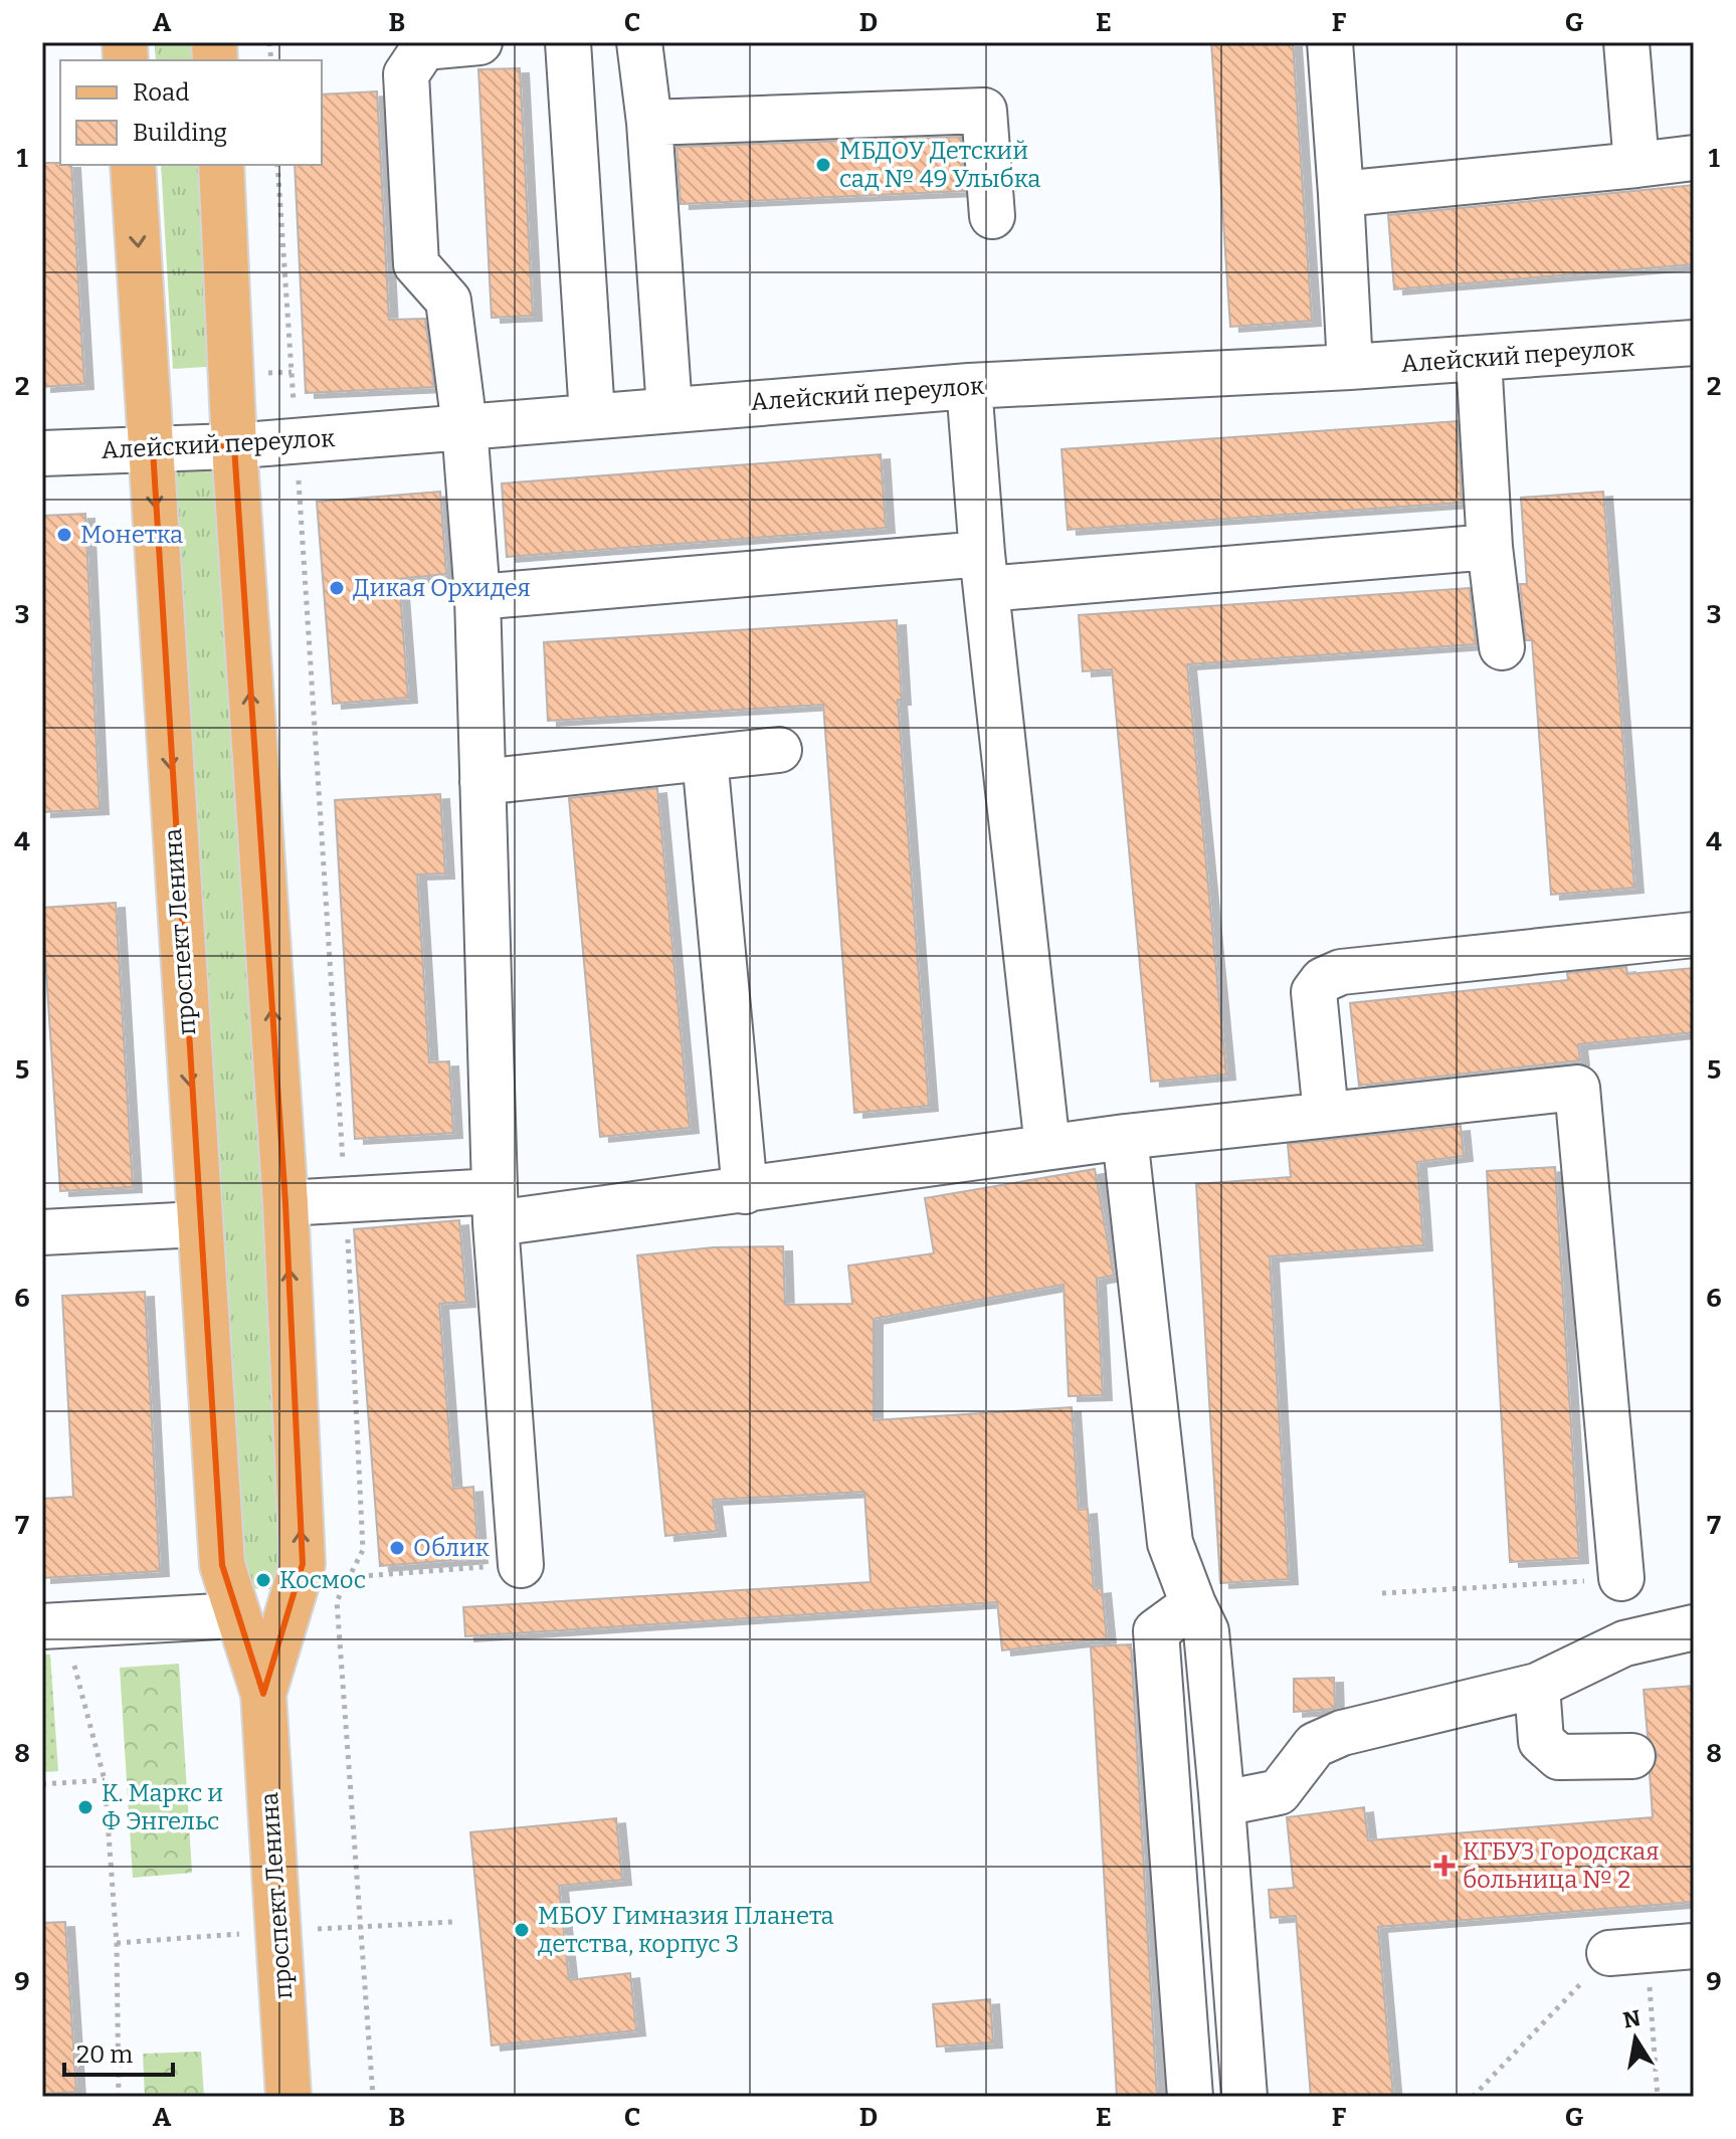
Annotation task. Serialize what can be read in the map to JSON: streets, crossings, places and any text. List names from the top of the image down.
{
  "streets": {
    "main road": ["проспект Ленина"],
    "street": ["Алейский переулок"]
  },
  "crossings": [
    ["Алейский переулок", "проспект Ленина"]
  ],
  "places": {
    "other": [
      "МБДОУ Детский сад № 49 Улыбка",
      "Монетка",
      "Дикая Орхидея",
      "Облик",
      "Космос",
      "К. Маркс и Ф Энгельс",
      "МБОУ Гимназия Планета детства, корпус 3"
    ],
    "health": ["КГБУЗ Городская больница № 2"]
  },
  "legend": ["Road", "Building"],
  "scale_bar": "20 m",
  "north": "top",
  "grid": {
    "columns": [
      "A",
      "B",
      "C",
      "D",
      "E",
      "F",
      "G"
    ],
    "rows": [
      "1",
      "2",
      "3",
      "4",
      "5",
      "6",
      "7",
      "8",
      "9"
    ]
  }
}
